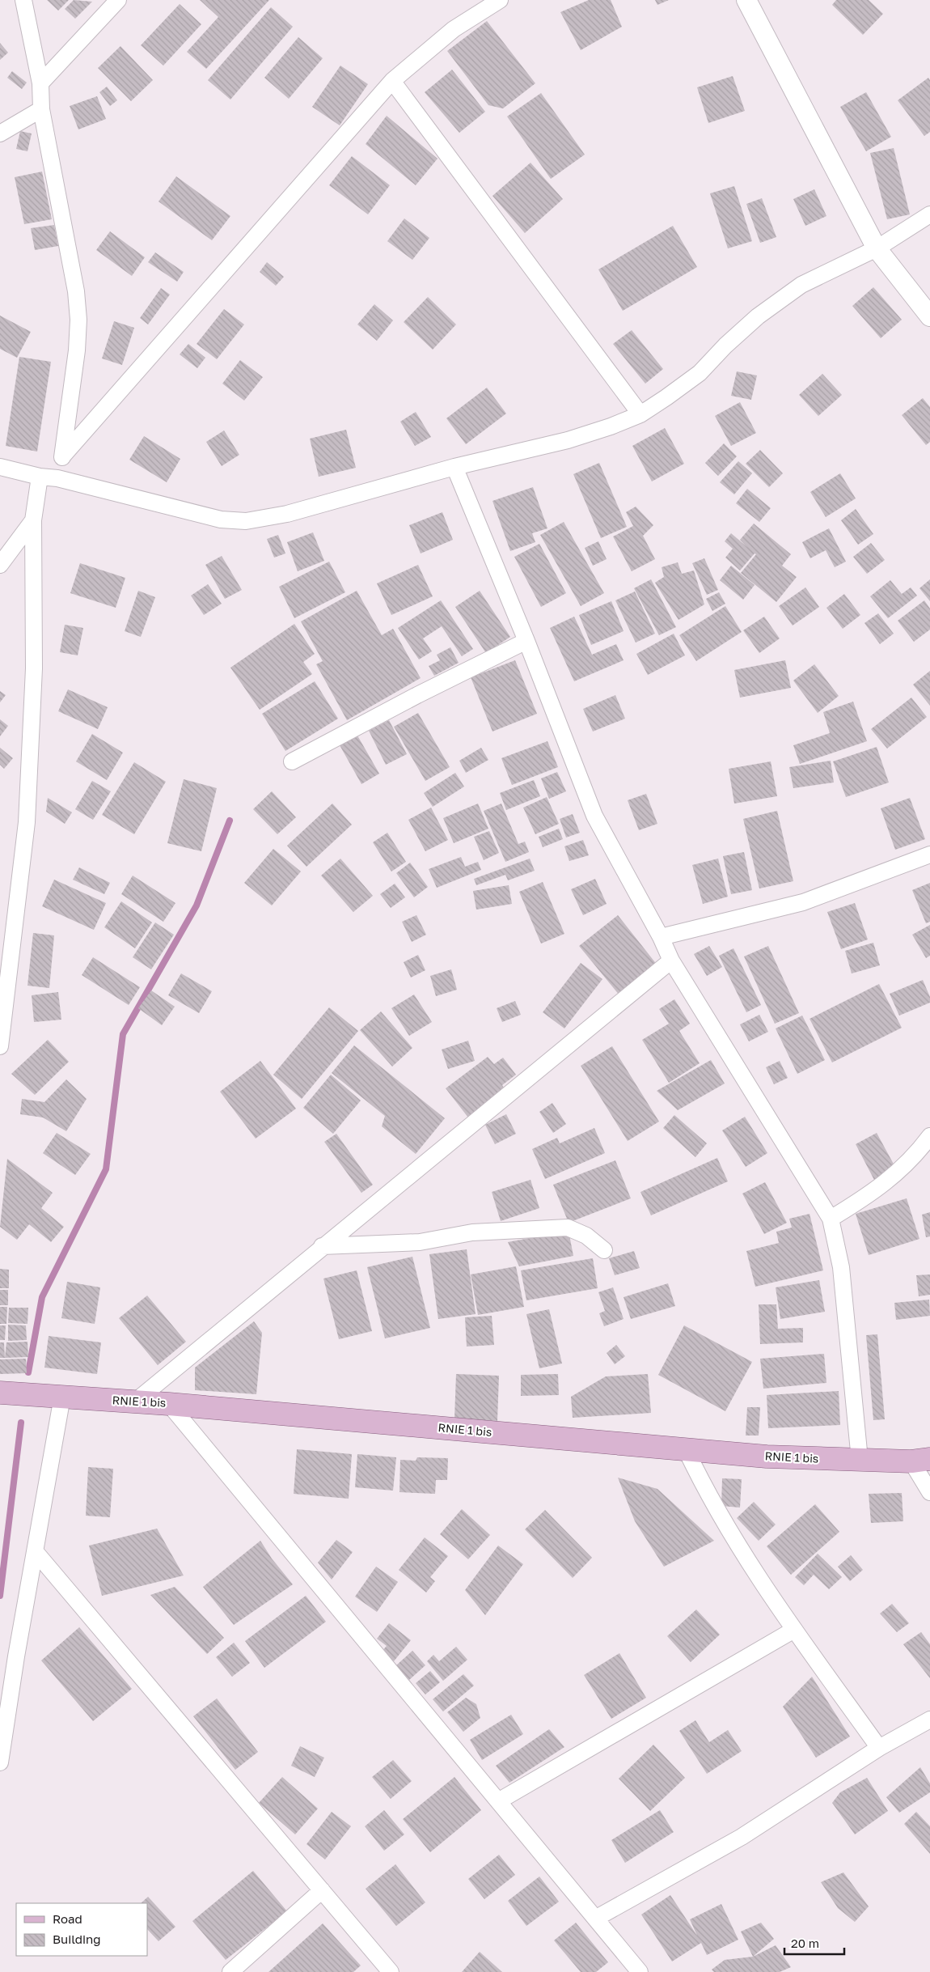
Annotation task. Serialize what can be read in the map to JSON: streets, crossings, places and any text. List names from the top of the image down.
{
  "streets": {
    "main road": ["RNIE 1 bis"]
  },
  "legend": ["Road", "Building"],
  "scale_bar": "20 m"
}
